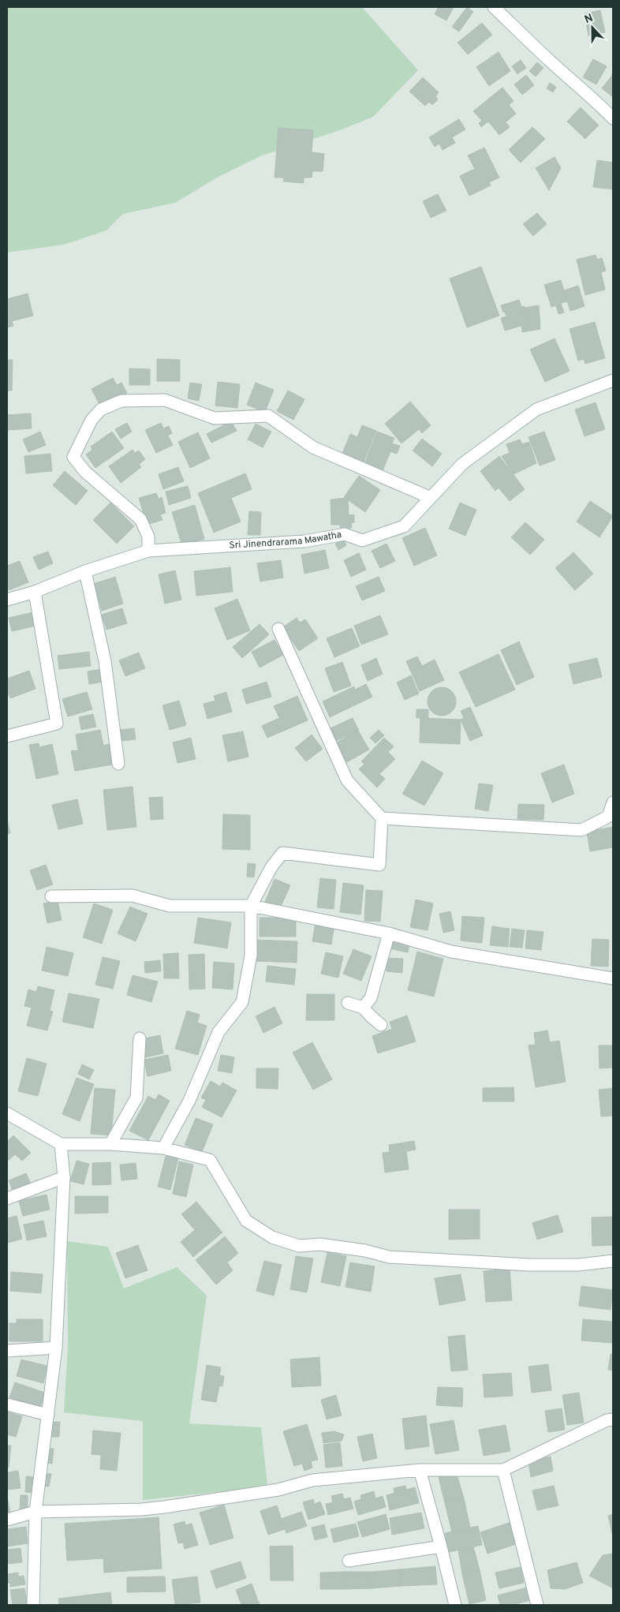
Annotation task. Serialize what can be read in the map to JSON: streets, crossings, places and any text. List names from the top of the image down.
{
  "streets": {
    "street": ["Sri Jinendrarama Mawatha"]
  },
  "north": "top"
}
